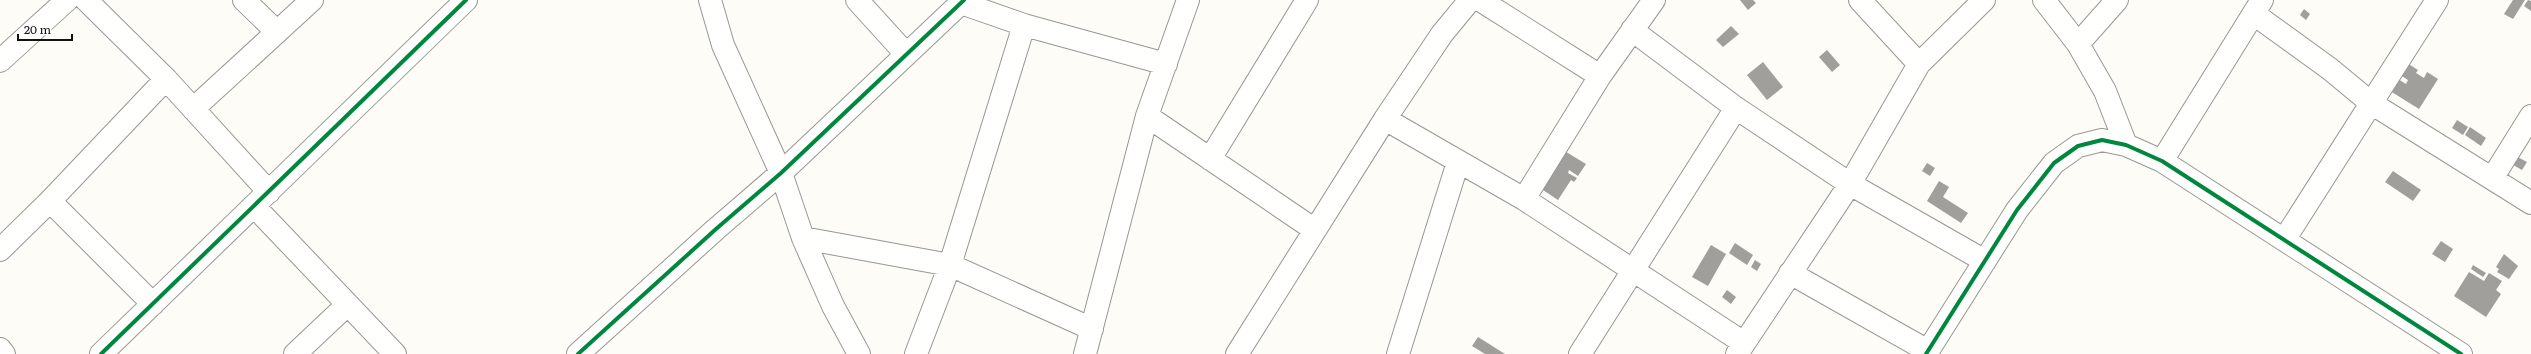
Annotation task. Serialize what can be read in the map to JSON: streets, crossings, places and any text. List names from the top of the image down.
{
  "scale_bar": "20 m"
}
